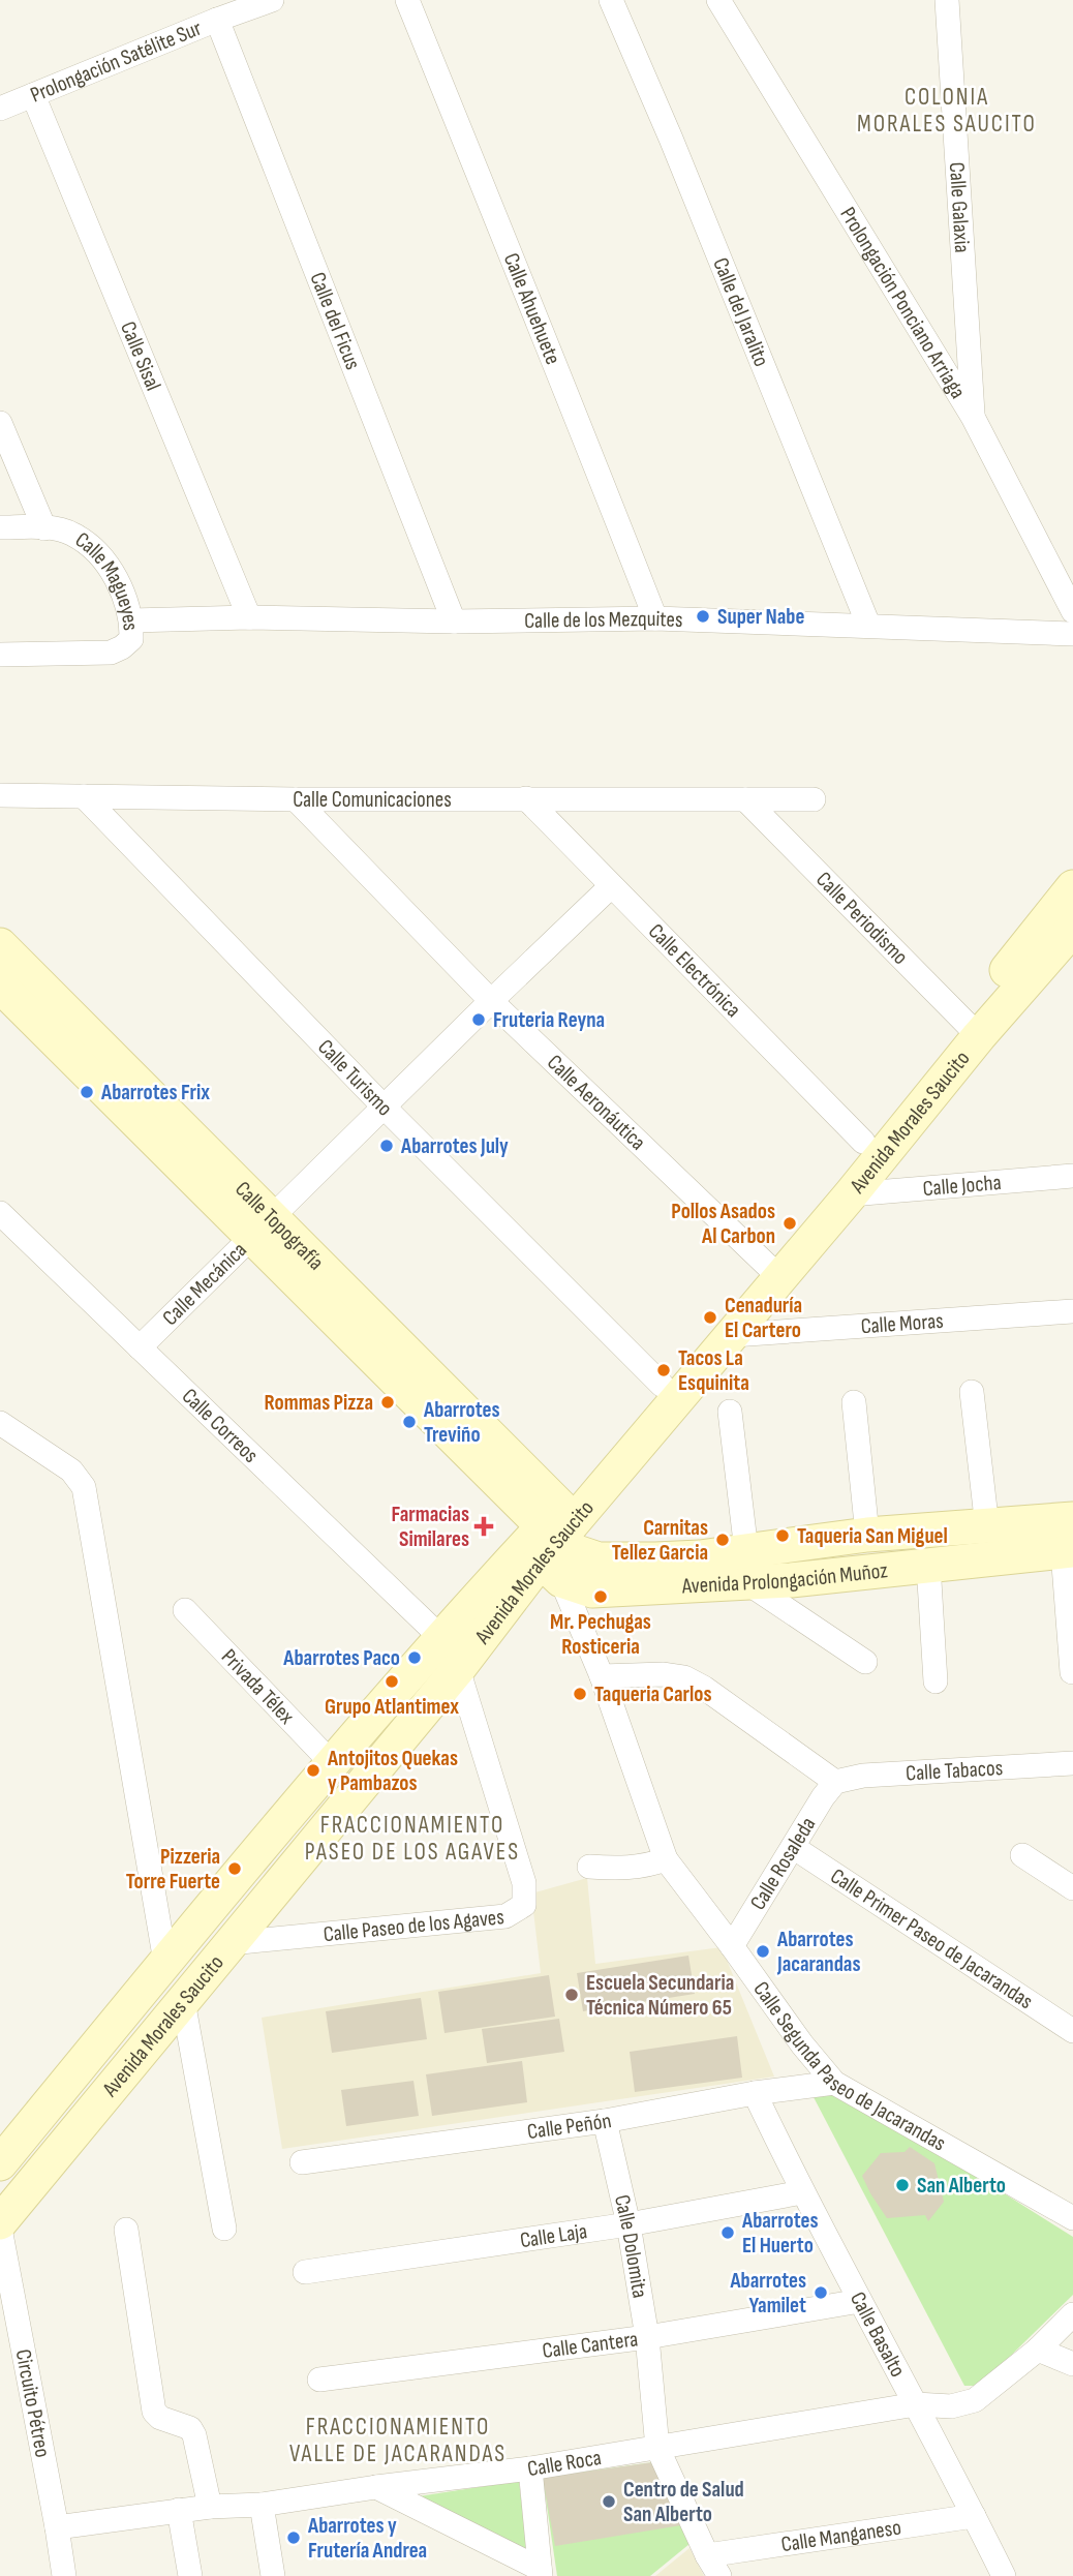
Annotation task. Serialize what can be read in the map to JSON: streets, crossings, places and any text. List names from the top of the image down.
{
  "streets": {
    "main road": ["Avenida Morales Saucito", "Calle Topografía", "Avenida Prolongación Muñoz"],
    "street": [
      "Prolongación Satélite Sur",
      "Calle Galaxia",
      "Prolongación Ponciano Arriaga",
      "Calle Ahuehuete",
      "Calle del Jaralito",
      "Calle del Ficus",
      "Calle Sisal",
      "Calle Magueyes",
      "Calle de los Mezquites",
      "Calle Comunicaciones",
      "Calle Periodismo",
      "Calle Electrónica",
      "Calle Turismo",
      "Calle Aeronáutica",
      "Calle Jocha",
      "Calle Mecánica",
      "Calle Moras",
      "Calle Correos",
      "Privada Télex",
      "Calle Tabacos",
      "Calle Rosaleda",
      "Calle Paseo de los Agaves",
      "Calle Primer Paseo de Jacarandas",
      "Calle Segunda Paseo de Jacarandas",
      "Calle Peñón",
      "Calle Laja",
      "Calle Dolomita",
      "Calle Basalto",
      "Calle Cantera",
      "Circuito Pétreo",
      "Calle Roca",
      "Calle Manganeso"
    ]
  },
  "crossings": [
    ["Prolongación Satélite Sur", "Calle del Ficus"],
    ["Prolongación Satélite Sur", "Calle Sisal"],
    ["Calle Galaxia", "Prolongación Ponciano Arriaga"],
    ["Calle Ahuehuete", "Calle de los Mezquites"],
    ["Calle del Jaralito", "Calle de los Mezquites"],
    ["Calle del Ficus", "Calle de los Mezquites"],
    ["Calle Sisal", "Calle de los Mezquites"],
    ["Calle Magueyes", "Calle de los Mezquites"],
    ["Calle Comunicaciones", "Calle Periodismo"],
    ["Calle Comunicaciones", "Calle Electrónica"],
    ["Calle Comunicaciones", "Calle Turismo"],
    ["Calle Comunicaciones", "Calle Aeronáutica"],
    ["Calle Periodismo", "Avenida Morales Saucito"],
    ["Calle Electrónica", "Avenida Morales Saucito"],
    ["Calle Electrónica", "Calle Mecánica"],
    ["Calle Turismo", "Avenida Morales Saucito"],
    ["Calle Turismo", "Calle Mecánica"],
    ["Calle Aeronáutica", "Avenida Morales Saucito"],
    ["Calle Aeronáutica", "Calle Mecánica"],
    ["Avenida Morales Saucito", "Calle Jocha"],
    ["Avenida Morales Saucito", "Calle Topografía"],
    ["Avenida Morales Saucito", "Calle Moras"],
    ["Avenida Morales Saucito", "Calle Correos"],
    ["Avenida Morales Saucito", "Avenida Prolongación Muñoz"],
    ["Avenida Morales Saucito", "Privada Télex"],
    ["Avenida Morales Saucito", "Calle Paseo de los Agaves"],
    ["Avenida Morales Saucito", "Calle Segunda Paseo de Jacarandas"],
    ["Calle Topografía", "Calle Mecánica"],
    ["Calle Topografía", "Avenida Prolongación Muñoz"],
    ["Calle Topografía", "Calle Segunda Paseo de Jacarandas"],
    ["Calle Mecánica", "Calle Correos"],
    ["Avenida Prolongación Muñoz", "Calle Segunda Paseo de Jacarandas"],
    ["Calle Tabacos", "Calle Rosaleda"],
    ["Calle Rosaleda", "Calle Primer Paseo de Jacarandas"],
    ["Calle Rosaleda", "Calle Segunda Paseo de Jacarandas"],
    ["Calle Segunda Paseo de Jacarandas", "Calle Peñón"],
    ["Calle Peñón", "Calle Dolomita"],
    ["Calle Peñón", "Calle Basalto"],
    ["Calle Laja", "Calle Dolomita"],
    ["Calle Laja", "Calle Basalto"],
    ["Calle Dolomita", "Calle Cantera"],
    ["Calle Dolomita", "Calle Roca"],
    ["Calle Dolomita", "Calle Manganeso"],
    ["Calle Basalto", "Calle Cantera"],
    ["Calle Basalto", "Calle Roca"],
    ["Calle Basalto", "Calle Manganeso"],
    ["Circuito Pétreo", "Calle Roca"]
  ],
  "districts": ["COLONIA MORALES SAUCITO", "FRACCIONAMIENTO PASEO DE LOS AGAVES", "FRACCIONAMIENTO VALLE DE JACARANDAS"],
  "places": {
    "other": [
      "Super Nabe",
      "Fruteria Reyna",
      "Abarrotes Frix",
      "Abarrotes July",
      "Pollos Asados Al Carbon",
      "Cenaduría El Cartero",
      "Tacos La Esquinita",
      "Rommas Pizza",
      "Abarrotes Treviño",
      "Taqueria San Miguel",
      "Carnitas Tellez Garcia",
      "Mr. Pechugas Rosticeria",
      "Abarrotes Paco",
      "Grupo Atlantimex",
      "Taqueria Carlos",
      "Antojitos Quekas y Pambazos",
      "Pizzeria Torre Fuerte",
      "Abarrotes Jacarandas",
      "Escuela Secundaria Técnica Número 65",
      "San Alberto",
      "Abarrotes El Huerto",
      "Abarrotes Yamilet",
      "Centro de Salud San Alberto",
      "Abarrotes y Frutería Andrea"
    ],
    "health": ["Farmacias Similares"]
  }
}
